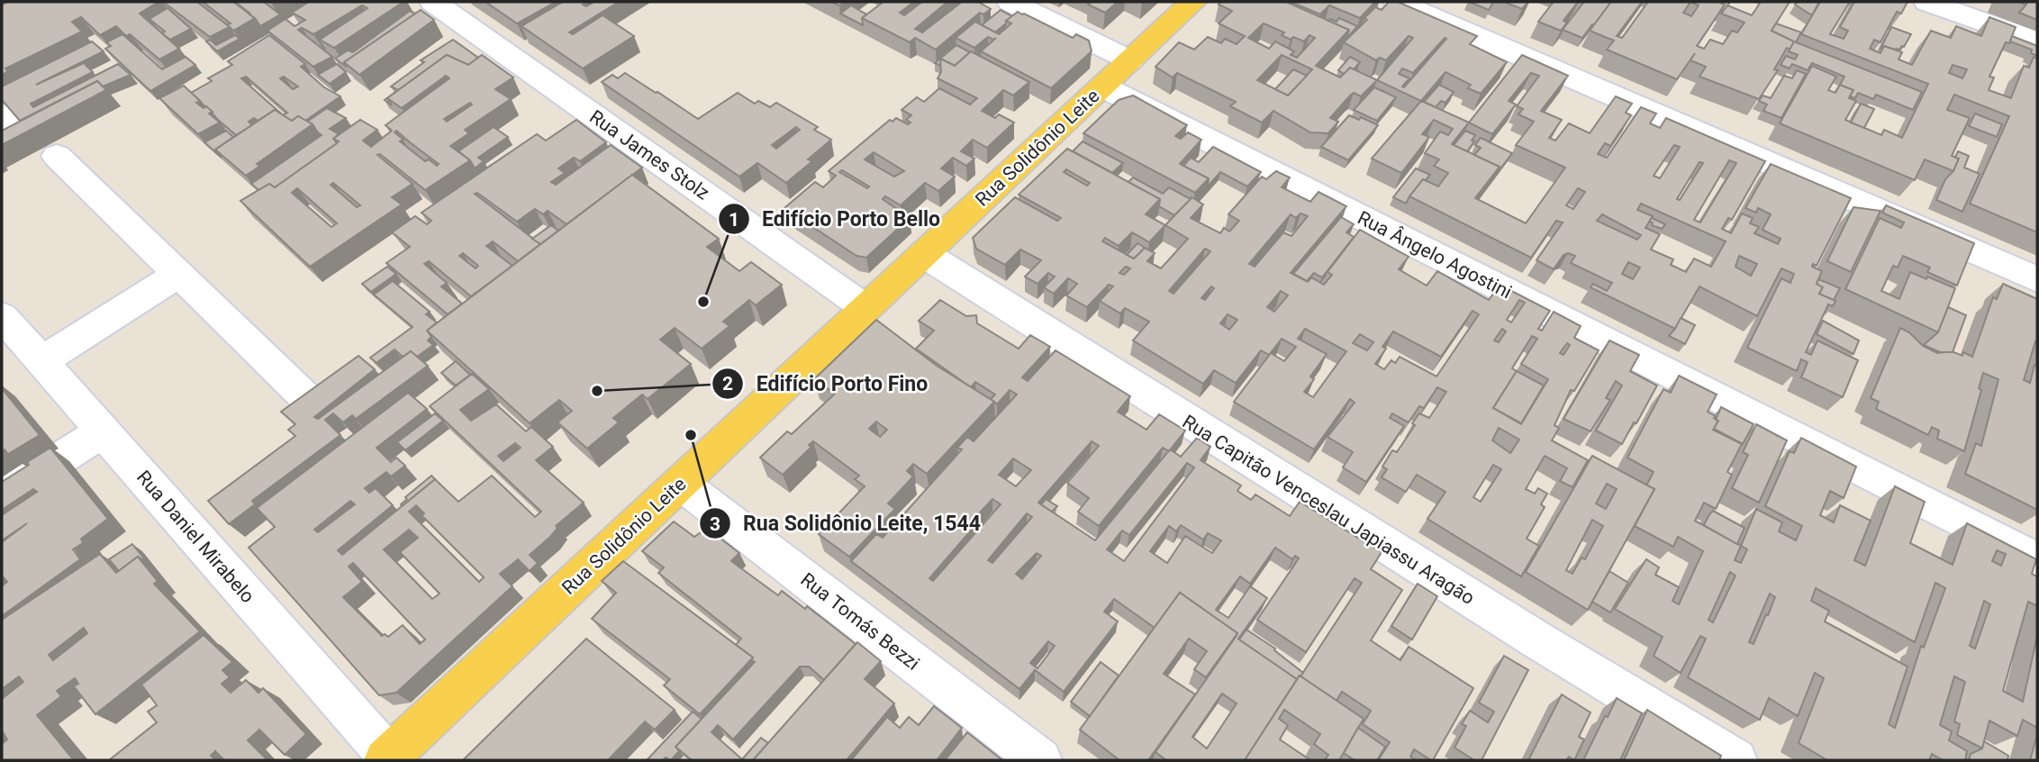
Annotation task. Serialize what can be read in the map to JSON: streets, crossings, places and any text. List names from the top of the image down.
{
  "streets": {
    "main road": ["Rua Solidônio Leite"],
    "street": [
      "Rua James Stolz",
      "Rua Ângelo Agostini",
      "Rua Capitão Venceslau Japiassu Aragão",
      "Rua Daniel Mirabelo",
      "Rua Tomás Bezzi"
    ]
  },
  "crossings": [
    ["Rua Solidônio Leite", "Rua James Stolz"],
    ["Rua Solidônio Leite", "Rua Ângelo Agostini"],
    ["Rua Solidônio Leite", "Rua Capitão Venceslau Japiassu Aragão"],
    ["Rua Solidônio Leite", "Rua Daniel Mirabelo"],
    ["Rua Solidônio Leite", "Rua Tomás Bezzi"]
  ],
  "places": ["Edifício Porto Bello", "Edifício Porto Fino", "Rua Solidônio Leite, 1544"]
}
